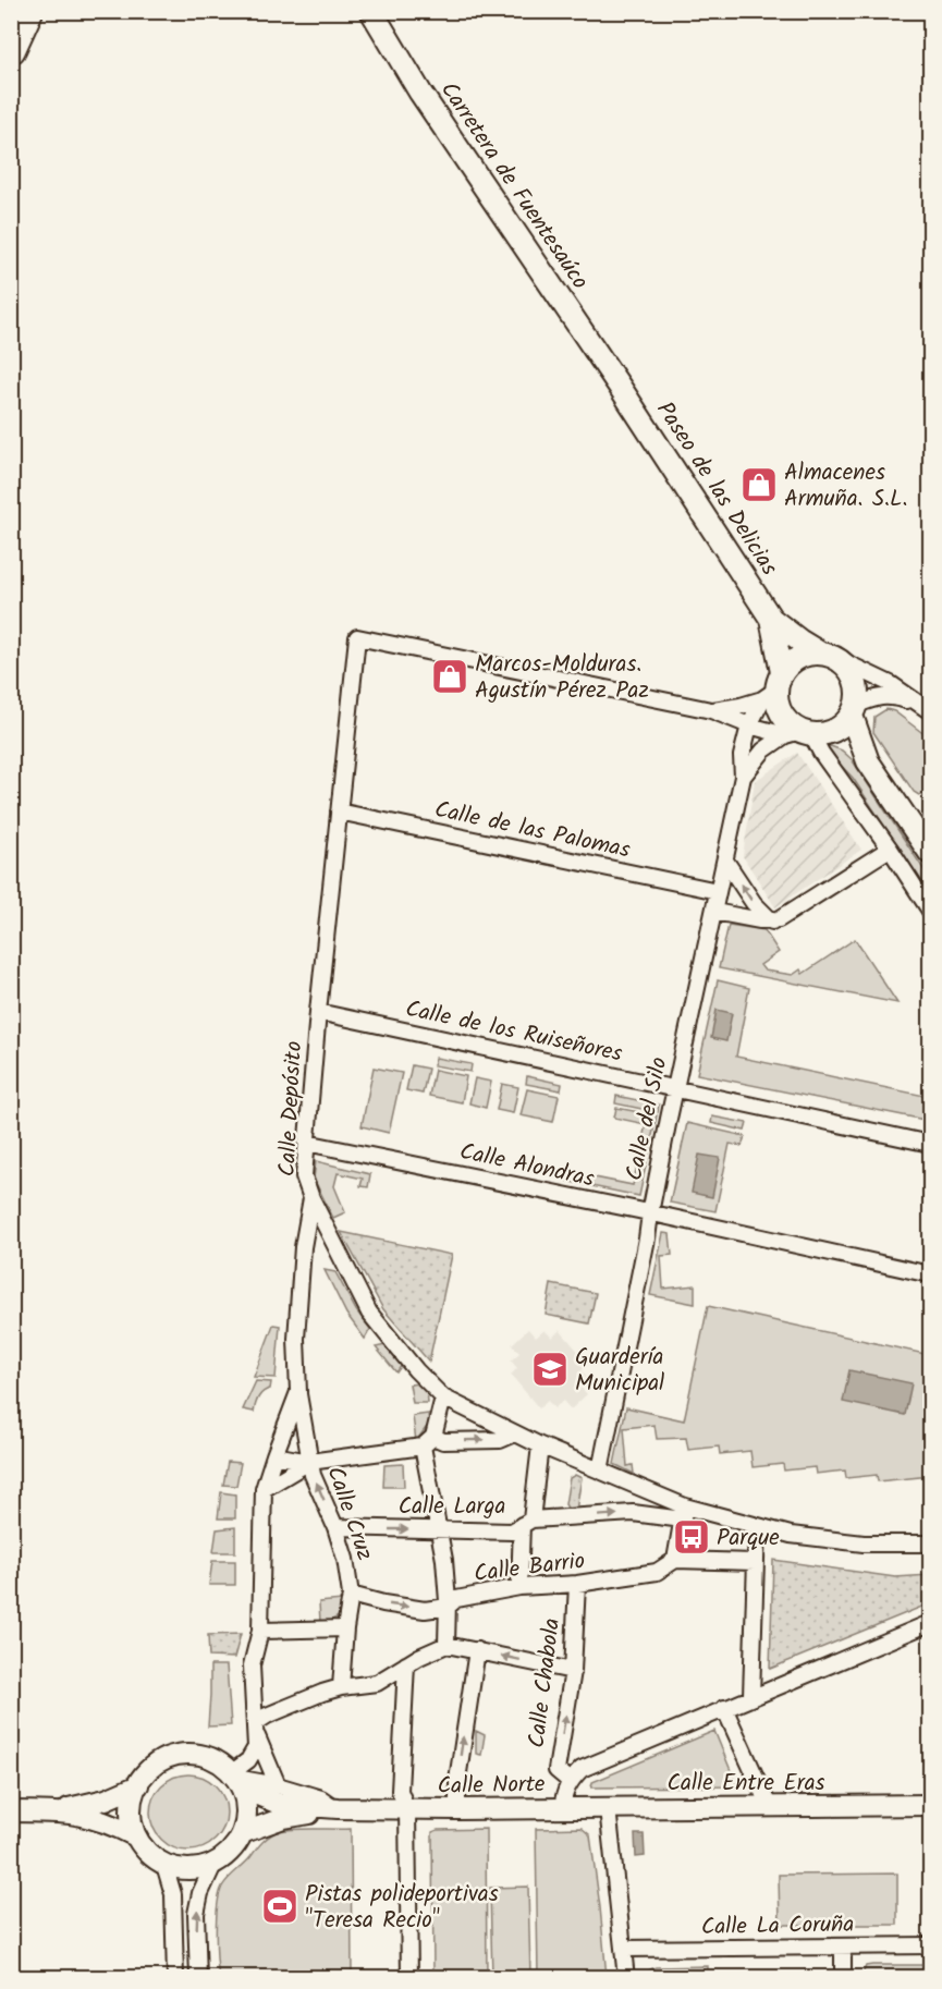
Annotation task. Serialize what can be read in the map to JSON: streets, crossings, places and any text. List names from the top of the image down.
{
  "streets": {
    "main road": ["Carretera de Fuentesaúco", "Paseo de las Delicias"],
    "street": [
      "Calle de las Palomas",
      "Calle de los Ruiseñores",
      "Calle Depósito",
      "Calle del Silo",
      "Calle Alondras",
      "Calle Larga",
      "Calle Cruz",
      "Calle Barrio",
      "Calle Chabola",
      "Calle Entre Eras",
      "Calle Norte",
      "Calle La Coruña"
    ]
  },
  "crossings": [
    ["Carretera de Fuentesaúco", "Paseo de las Delicias"],
    ["Paseo de las Delicias", "Calle del Silo"],
    ["Calle de las Palomas", "Calle Depósito"],
    ["Calle de las Palomas", "Calle del Silo"],
    ["Calle de los Ruiseñores", "Calle Depósito"],
    ["Calle de los Ruiseñores", "Calle del Silo"],
    ["Calle Depósito", "Calle Alondras"],
    ["Calle Depósito", "Calle Cruz"],
    ["Calle Depósito", "Calle Norte"],
    ["Calle del Silo", "Calle Alondras"],
    ["Calle Larga", "Calle Cruz"],
    ["Calle Cruz", "Calle Barrio"],
    ["Calle Barrio", "Calle Chabola"],
    ["Calle Chabola", "Calle Norte"],
    ["Calle Entre Eras", "Calle Norte"]
  ],
  "places": {
    "shop": ["Almacenes Armuña. S.L.", "Marcos-Molduras. Agustín Pérez Paz"],
    "school or university": ["Guardería Municipal"],
    "bus stop": ["Parque"],
    "sports": ["Pistas polideportivas \"Teresa Recio\""]
  }
}
